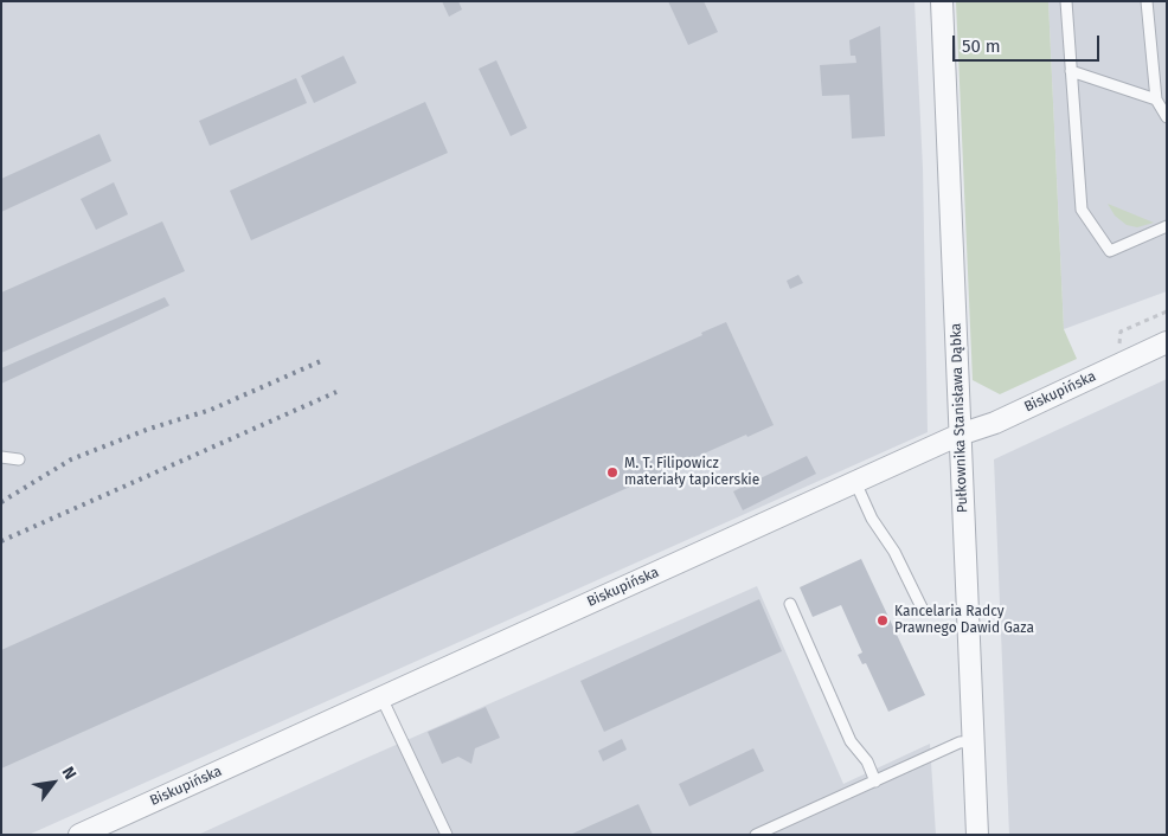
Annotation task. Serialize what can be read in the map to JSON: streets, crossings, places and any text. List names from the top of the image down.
{
  "streets": {
    "street": ["Biskupińska", "Pułkownika Stanisława Dąbka"]
  },
  "crossings": [
    ["Biskupińska", "Pułkownika Stanisława Dąbka"]
  ],
  "places": ["M. T. Filipowicz materiały tapicerskie", "Kancelaria Radcy Prawnego Dawid Gaza"],
  "scale_bar": "50 m",
  "north": "top right"
}
